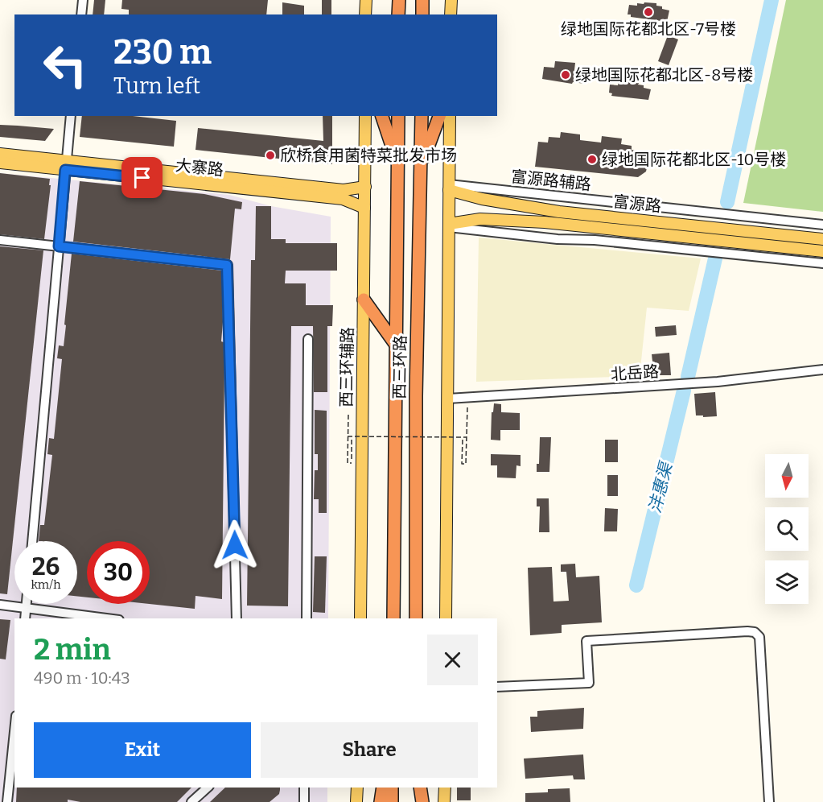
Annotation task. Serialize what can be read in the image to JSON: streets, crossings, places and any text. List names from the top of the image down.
{
  "streets": {
    "highway": ["西三环路"],
    "main road": ["大寨路", "富源路", "西三环辅路"],
    "street": ["富源路辅路", "北岳路"]
  },
  "crossings": [
    ["大寨路", "西三环辅路"],
    ["富源路辅路", "富源路"]
  ],
  "water": ["沣惠渠"],
  "places": [
    "绿地国际花都北区-7号楼",
    "绿地国际花都北区-8号楼",
    "欣桥食用菌特菜批发市场",
    "绿地国际花都北区-10号楼"
  ],
  "north": "bottom",
  "page": {
    "turn": ["230 m", "Turn left"],
    "speed": "26 km/h",
    "limit": "30",
    "heading": ["2 min", "490 m · 10:43"],
    "buttons": ["Exit", "Share"]
  }
}
